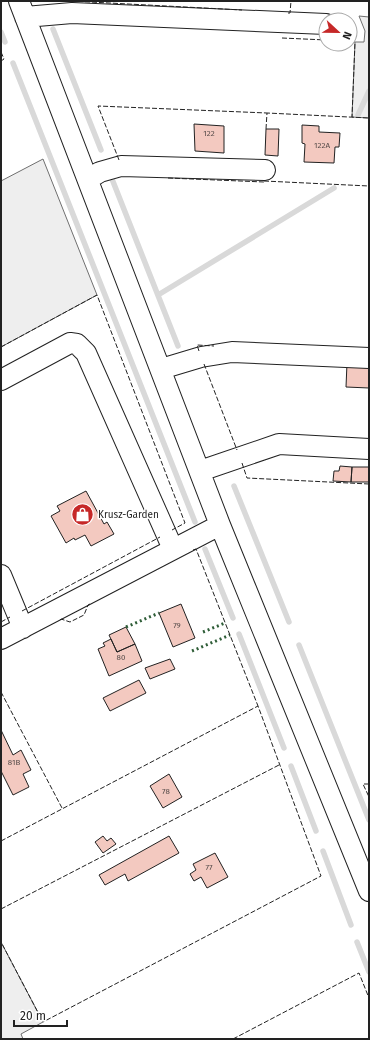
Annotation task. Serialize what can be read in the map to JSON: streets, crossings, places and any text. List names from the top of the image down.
{
  "places": {
    "shop": ["Krusz-Garden"]
  },
  "house_numbers": [
    "122",
    "122A",
    "79",
    "80",
    "81B",
    "78",
    "77"
  ],
  "scale_bar": "20 m",
  "north": "right"
}
